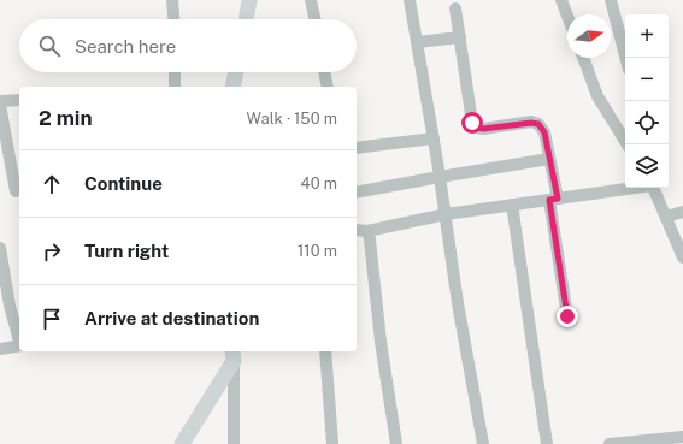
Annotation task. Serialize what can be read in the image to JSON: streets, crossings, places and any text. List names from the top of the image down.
{
  "north": "right",
  "page": {
    "map_buttons": ["+", "−"],
    "search": "Search here",
    "heading": ["2 min", "Walk · 150 m"],
    "list": [
      ["Continue", "40 m"],
      ["Turn right", "110 m"],
      "Arrive at destination"
    ]
  }
}
